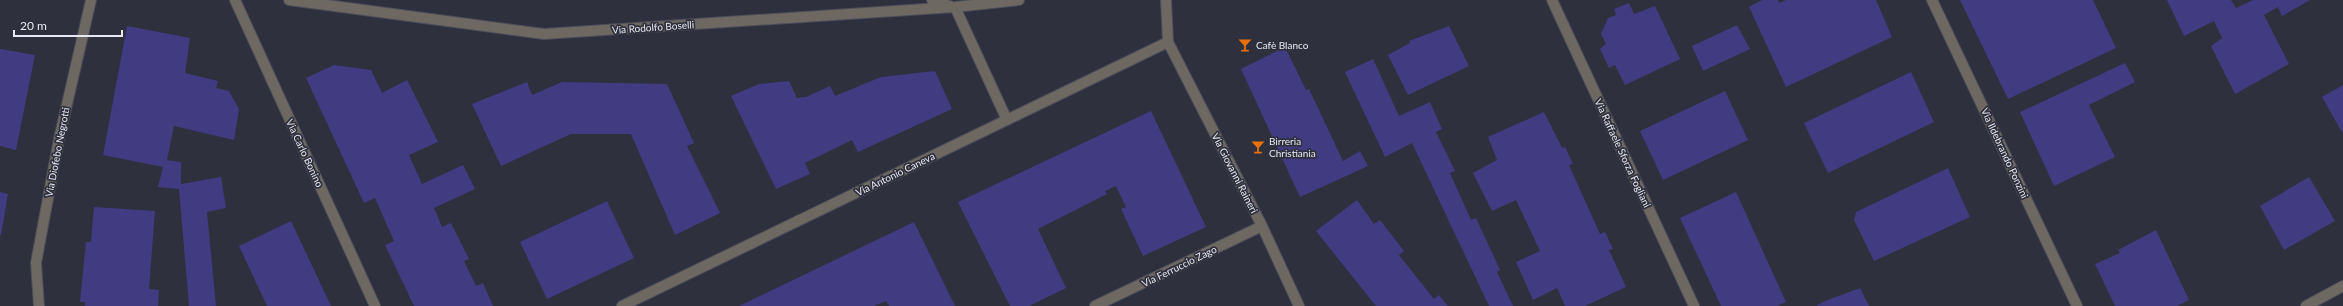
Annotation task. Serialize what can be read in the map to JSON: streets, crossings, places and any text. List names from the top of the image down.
{
  "streets": {
    "street": [
      "Via Rodolfo Boselli",
      "Via Diofebo Negrotti",
      "Via Carlo Bonino",
      "Via Raffaele Sforza Fogliani",
      "Via Ildebrando Ponzini",
      "Via Giovanni Raineri",
      "Via Antonio Caneva",
      "Via Ferruccio Zago"
    ]
  },
  "crossings": [
    ["Via Giovanni Raineri", "Via Antonio Caneva"],
    ["Via Giovanni Raineri", "Via Ferruccio Zago"]
  ],
  "places": {
    "bar": ["Cafè Blanco", "Birreria Christiania"]
  },
  "scale_bar": "20 m"
}
